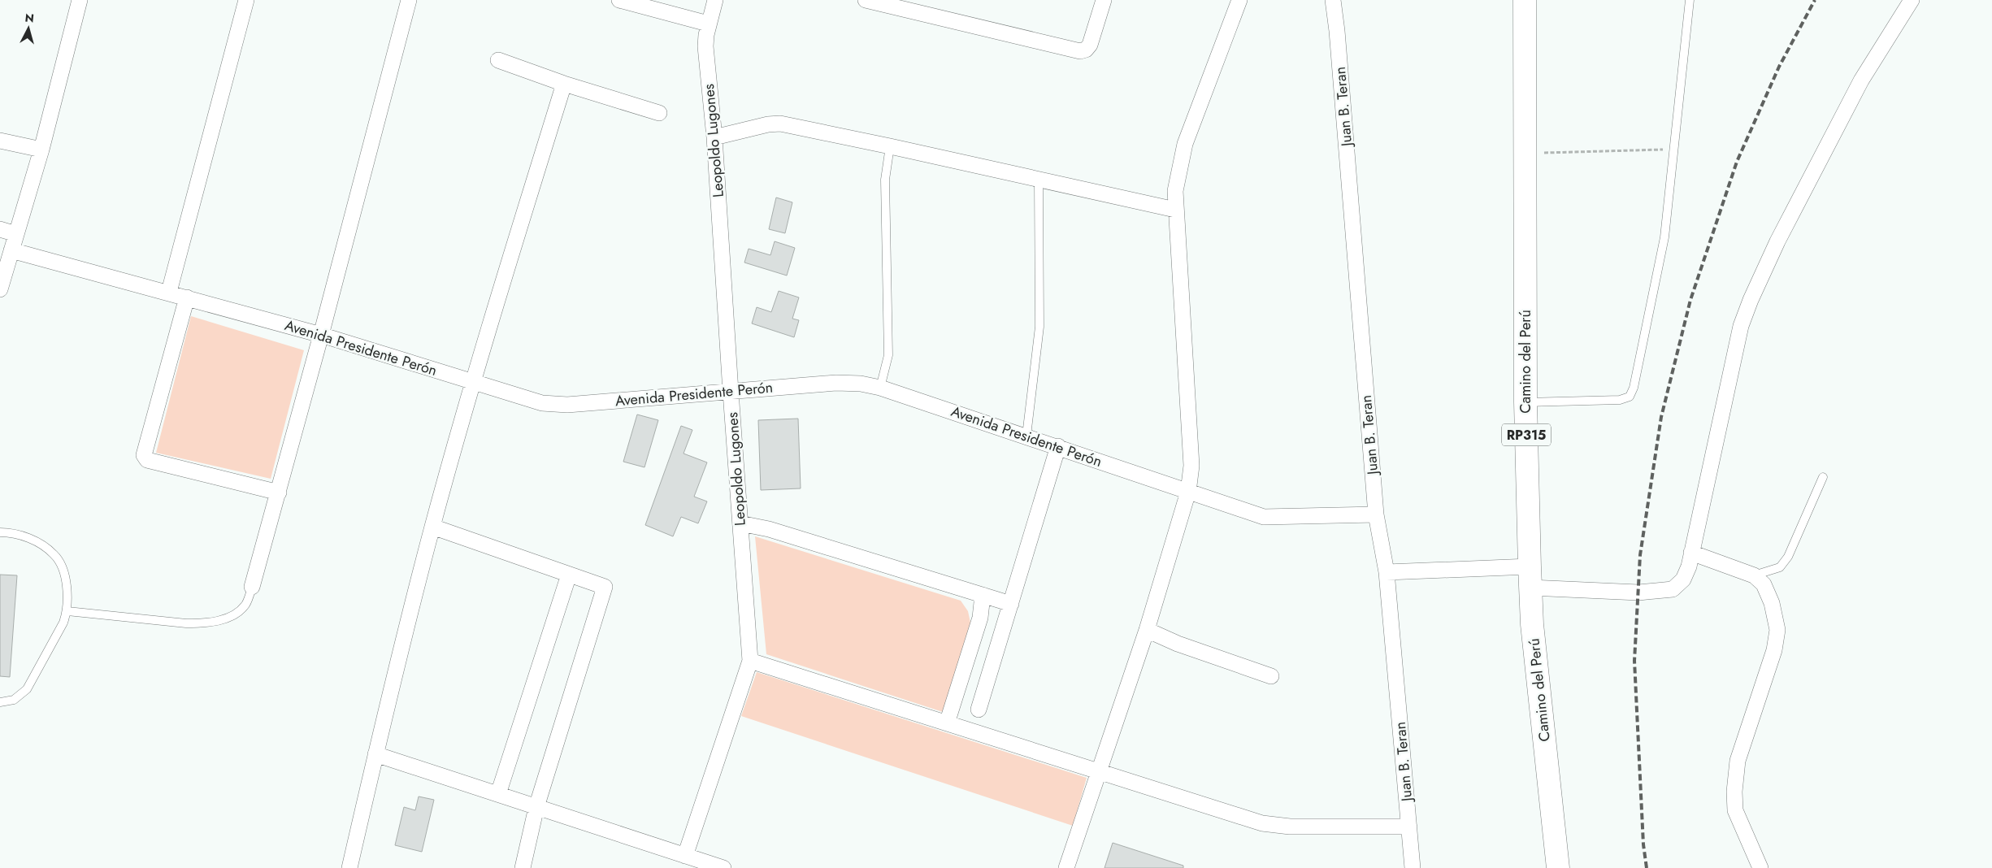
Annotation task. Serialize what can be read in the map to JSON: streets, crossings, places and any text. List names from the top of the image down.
{
  "streets": {
    "main road": ["Camino del Perú", "RP315"],
    "street": ["Juan B. Teran", "Leopoldo Lugones", "Avenida Presidente Perón"]
  },
  "crossings": [
    ["Juan B. Teran", "Avenida Presidente Perón"],
    ["Leopoldo Lugones", "Avenida Presidente Perón"]
  ],
  "north": "top"
}
